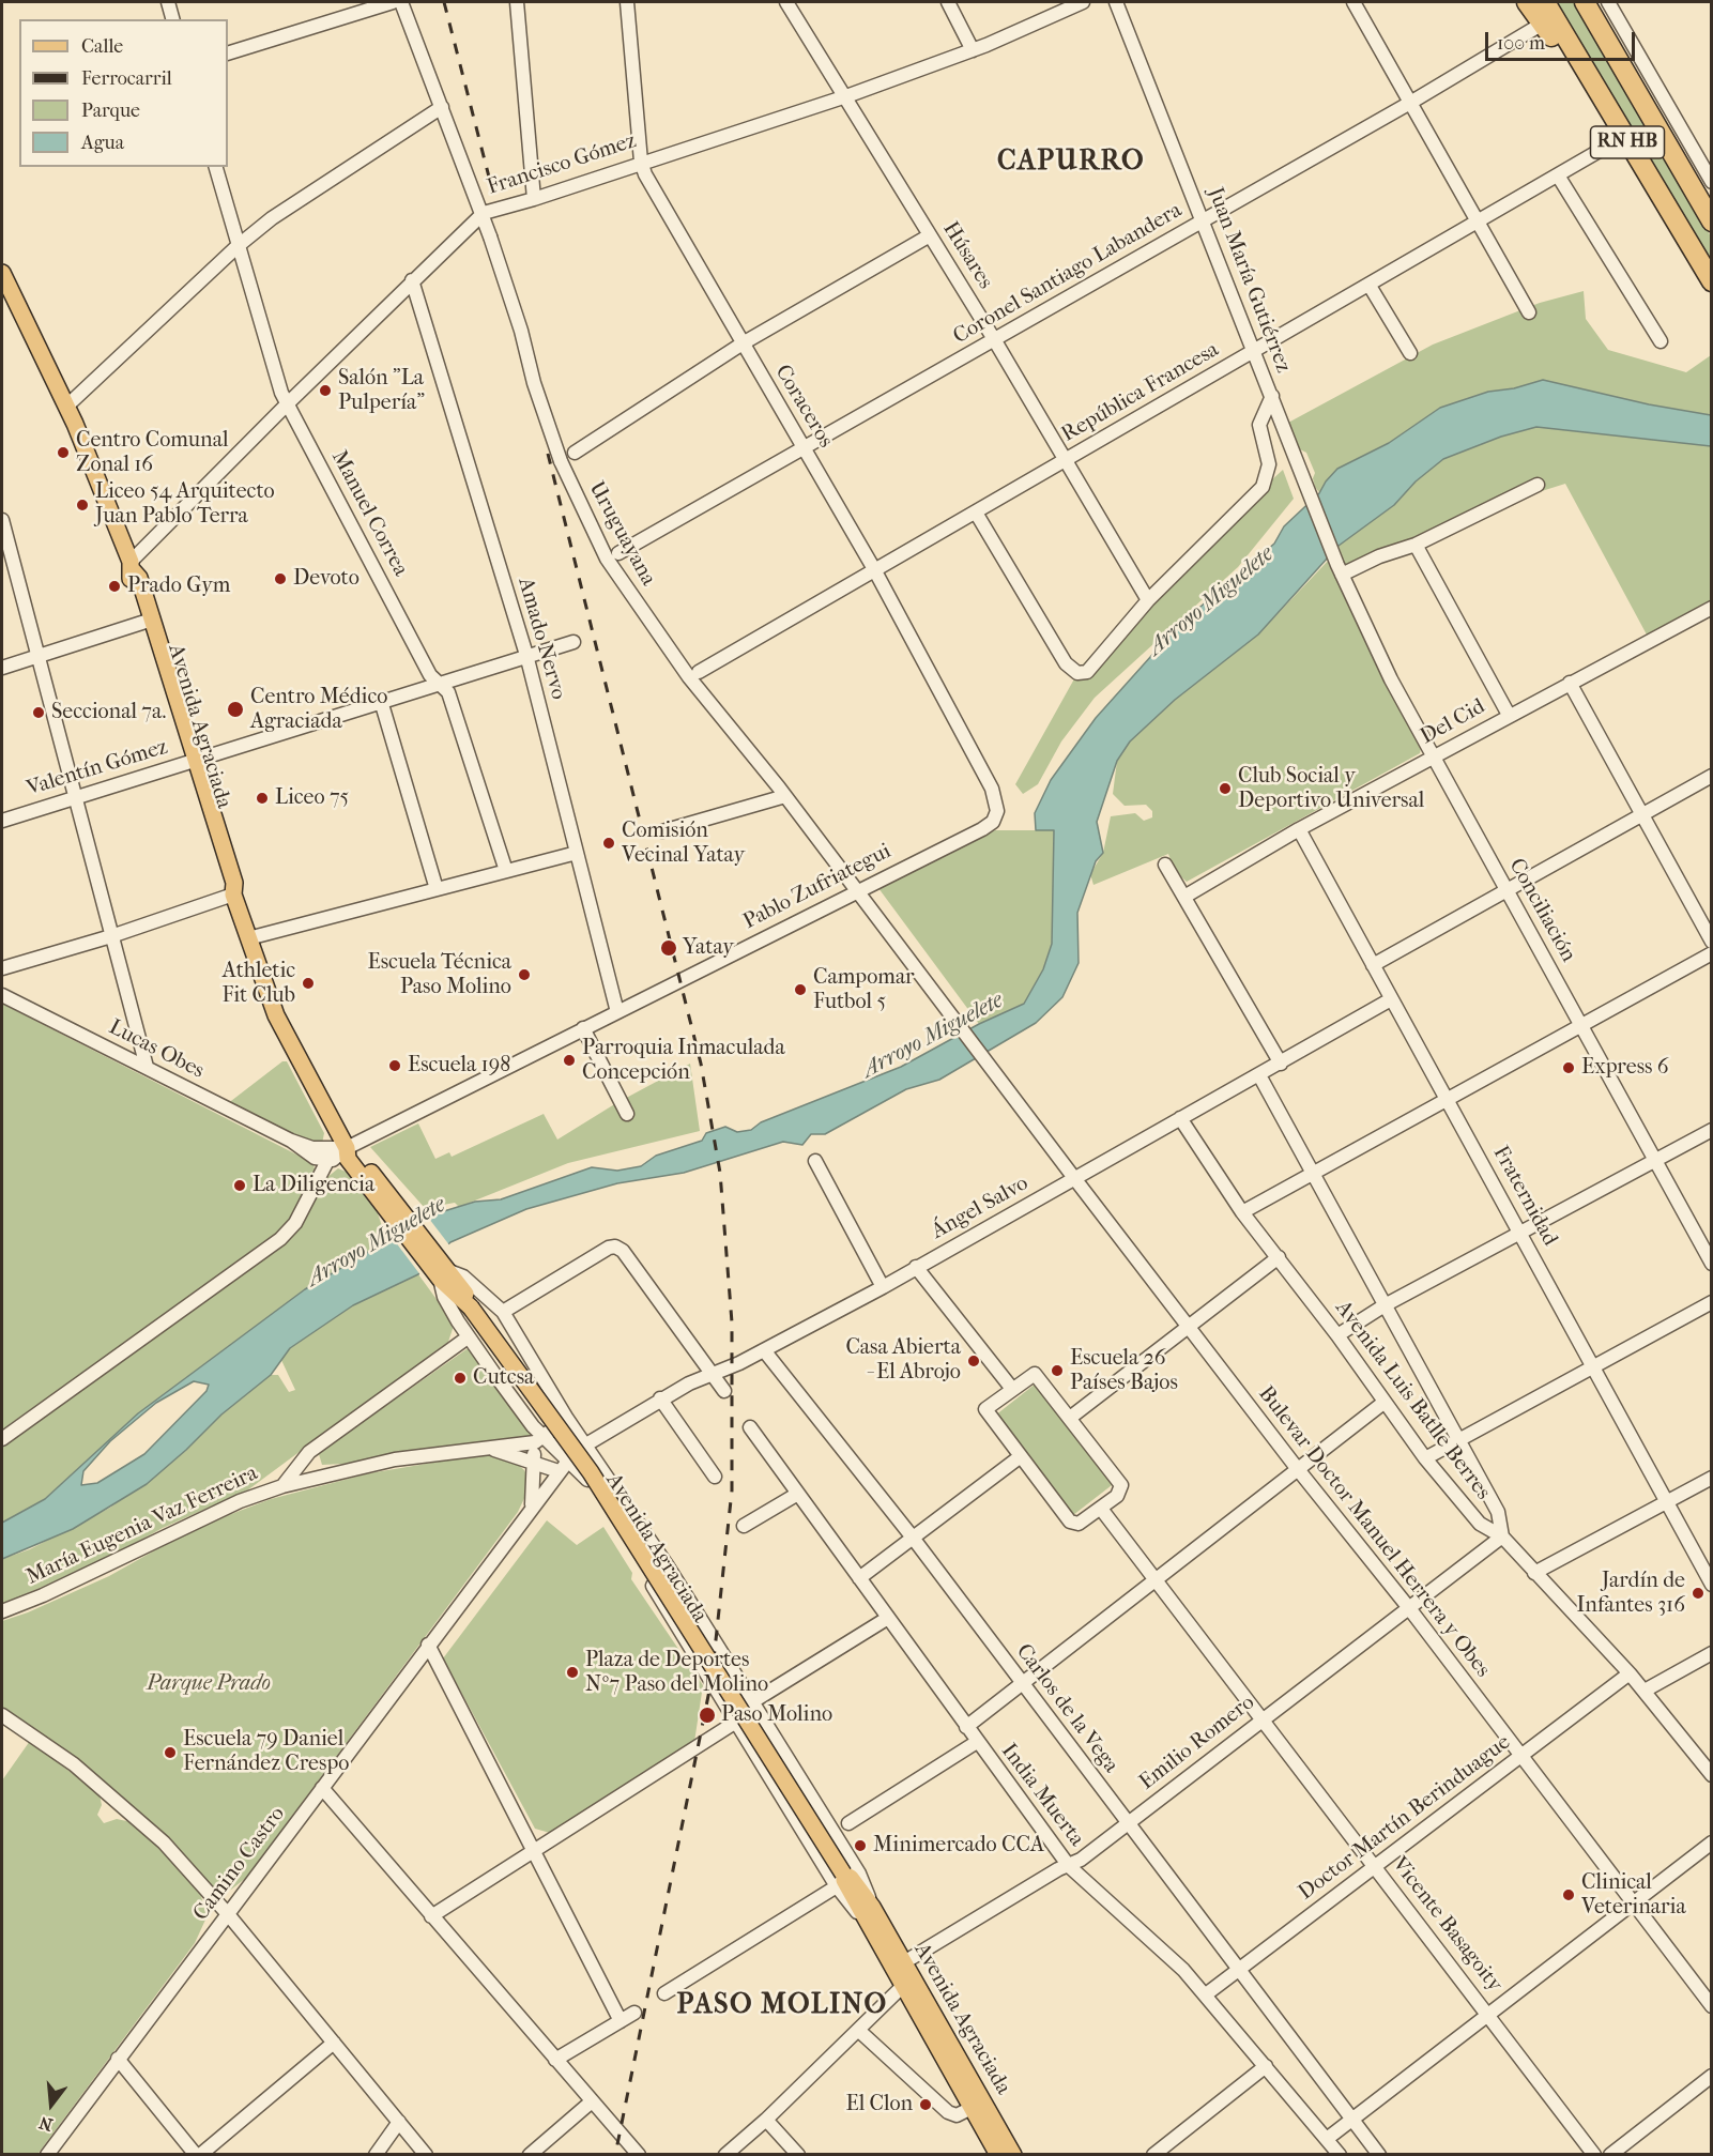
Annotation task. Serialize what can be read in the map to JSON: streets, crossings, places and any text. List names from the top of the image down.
{
  "streets": {
    "highway": ["RN HB"],
    "main road": ["Avenida Agraciada"],
    "street": [
      "Francisco Gómez",
      "Húsares",
      "Coronel Santiago Labandera",
      "Juan María Gutiérrez",
      "República Francesa",
      "Coraceros",
      "Manuel Correa",
      "Uruguayana",
      "Amado Nervo",
      "Del Cid",
      "Valentín Gómez",
      "Pablo Zufriategui",
      "Conciliación",
      "Lucas Obes",
      "Fraternidad",
      "Ángel Salvo",
      "Avenida Luis Batlle Berres",
      "María Eugenia Vaz Ferreira",
      "Bulevar Doctor Manuel Herrera y Obes",
      "Carlos de la Vega",
      "Emilio Romero",
      "India Muerta",
      "Doctor Martín Berinduague",
      "Camino Castro",
      "Vicente Basagoity"
    ]
  },
  "crossings": [
    ["Francisco Gómez", "Húsares"],
    ["Francisco Gómez", "Coraceros"],
    ["Francisco Gómez", "Manuel Correa"],
    ["Francisco Gómez", "Uruguayana"],
    ["Francisco Gómez", "Amado Nervo"],
    ["Francisco Gómez", "Avenida Agraciada"],
    ["Húsares", "Coronel Santiago Labandera"],
    ["Húsares", "República Francesa"],
    ["Coronel Santiago Labandera", "Juan María Gutiérrez"],
    ["Coronel Santiago Labandera", "Coraceros"],
    ["Juan María Gutiérrez", "República Francesa"],
    ["Juan María Gutiérrez", "Conciliación"],
    ["República Francesa", "Coraceros"],
    ["Coraceros", "Pablo Zufriategui"],
    ["Manuel Correa", "Valentín Gómez"],
    ["Uruguayana", "Pablo Zufriategui"],
    ["Uruguayana", "Bulevar Doctor Manuel Herrera y Obes"],
    ["Amado Nervo", "Valentín Gómez"],
    ["Amado Nervo", "Pablo Zufriategui"],
    ["Del Cid", "Conciliación"],
    ["Del Cid", "Fraternidad"],
    ["Avenida Agraciada", "Valentín Gómez"],
    ["Avenida Agraciada", "Pablo Zufriategui"],
    ["Avenida Agraciada", "Lucas Obes"],
    ["Avenida Agraciada", "Ángel Salvo"],
    ["Avenida Agraciada", "María Eugenia Vaz Ferreira"],
    ["Avenida Agraciada", "Emilio Romero"],
    ["Avenida Agraciada", "Camino Castro"],
    ["Pablo Zufriategui", "Lucas Obes"],
    ["Fraternidad", "Ángel Salvo"],
    ["Ángel Salvo", "Avenida Luis Batlle Berres"],
    ["Ángel Salvo", "Bulevar Doctor Manuel Herrera y Obes"],
    ["Ángel Salvo", "Carlos de la Vega"],
    ["Ángel Salvo", "Camino Castro"],
    ["Avenida Luis Batlle Berres", "Emilio Romero"],
    ["Avenida Luis Batlle Berres", "Doctor Martín Berinduague"],
    ["María Eugenia Vaz Ferreira", "Camino Castro"],
    ["Bulevar Doctor Manuel Herrera y Obes", "Emilio Romero"],
    ["Bulevar Doctor Manuel Herrera y Obes", "Doctor Martín Berinduague"],
    ["Carlos de la Vega", "Emilio Romero"],
    ["Carlos de la Vega", "Doctor Martín Berinduague"],
    ["Emilio Romero", "India Muerta"],
    ["Emilio Romero", "Vicente Basagoity"],
    ["India Muerta", "Doctor Martín Berinduague"],
    ["Doctor Martín Berinduague", "Vicente Basagoity"]
  ],
  "districts": ["CAPURRO", "PASO MOLINO"],
  "water": ["Arroyo Miguelete"],
  "parks": ["Parque Prado"],
  "places": [
    "Salón \"La Pulpería\"",
    "Centro Comunal Zonal 16",
    "Liceo 54 Arquitecto Juan Pablo Terra",
    "Devoto",
    "Prado Gym",
    "Centro Médico Agraciada",
    "Seccional 7a.",
    "Club Social y Deportivo Universal",
    "Liceo 75",
    "Comisión Vecinal Yatay",
    "Yatay",
    "Escuela Técnica Paso Molino",
    "Athletic Fit Club",
    "Campomar Futbol 5",
    "Parroquia Inmaculada Concepción",
    "Escuela 198",
    "Express 6",
    "La Diligencia",
    "Casa Abierta - El Abrojo",
    "Escuela 26 Países Bajos",
    "Cutcsa",
    "Jardín de Infantes 316",
    "Plaza de Deportes Nº7 Paso del Molino",
    "Paso Molino",
    "Escuela 79 Daniel Fernández Crespo",
    "Minimercado CCA",
    "Clinical Veterinaria",
    "El Clon"
  ],
  "legend": [
    "Calle",
    "Ferrocarril",
    "Parque",
    "Agua"
  ],
  "scale_bar": "100 m",
  "north": "bottom"
}
